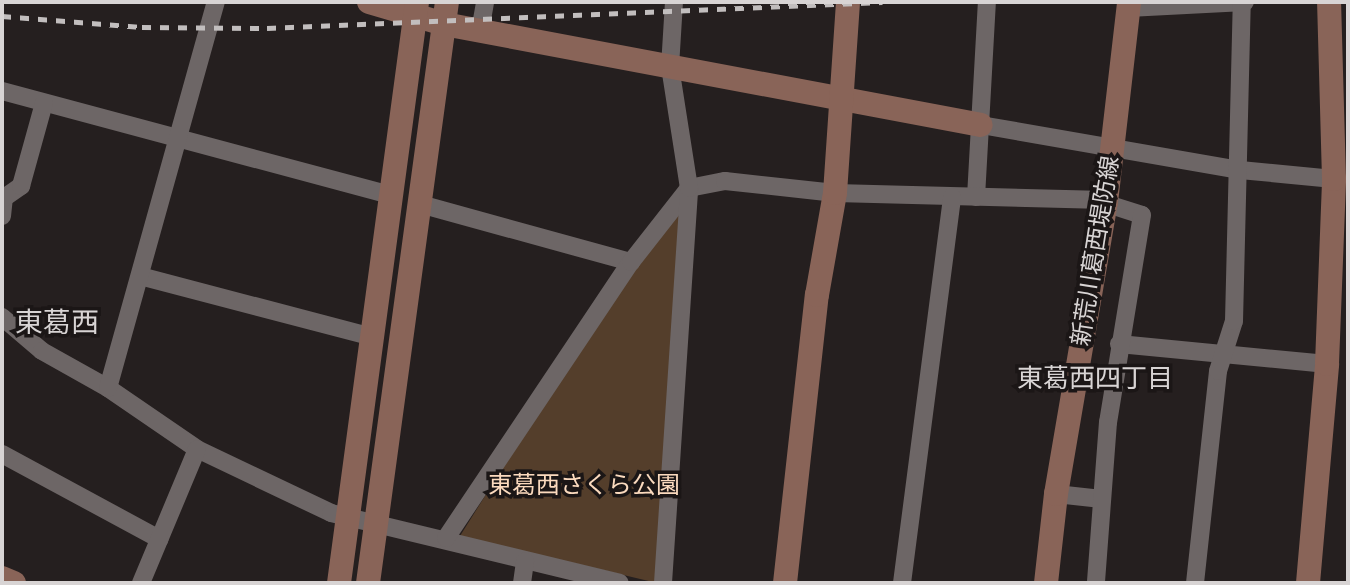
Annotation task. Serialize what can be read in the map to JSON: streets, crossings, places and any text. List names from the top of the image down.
{
  "streets": {
    "street": ["新荒川葛西堤防線"]
  },
  "districts": ["東葛西", "東葛西四丁目"],
  "parks": ["東葛西さくら公園"]
}
